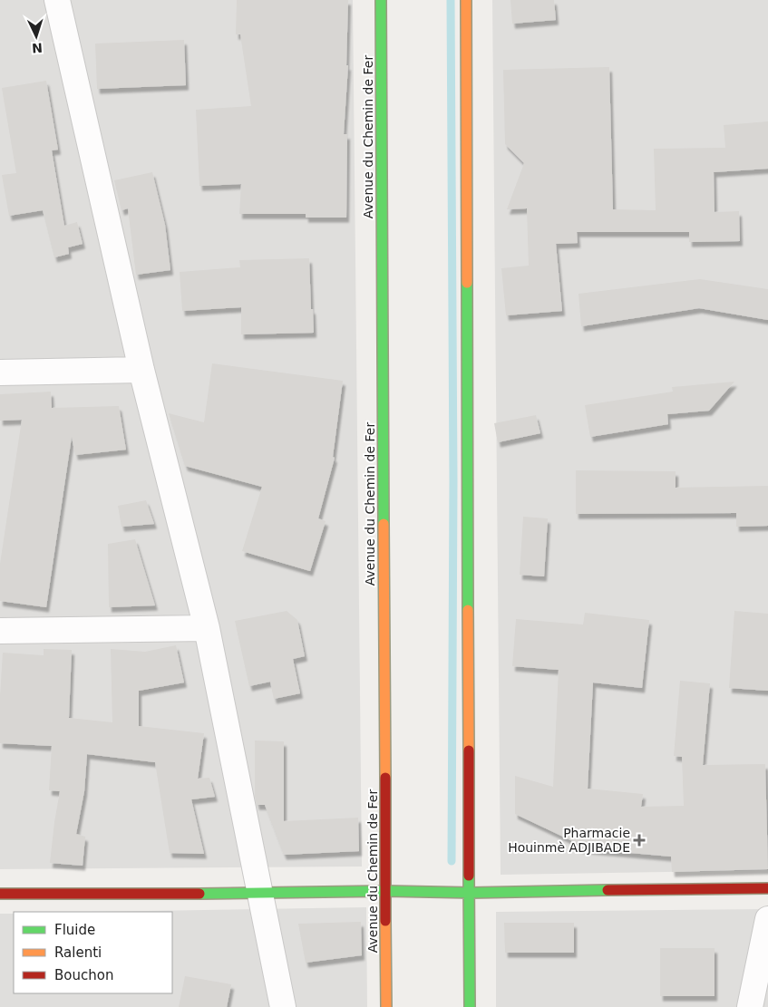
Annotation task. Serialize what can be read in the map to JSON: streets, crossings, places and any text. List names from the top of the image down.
{
  "streets": {
    "main road": ["Avenue du Chemin de Fer"]
  },
  "places": {
    "health": ["Pharmacie Houinmè ADJIBADE"]
  },
  "legend": ["Fluide", "Ralenti", "Bouchon"],
  "north": "bottom"
}
